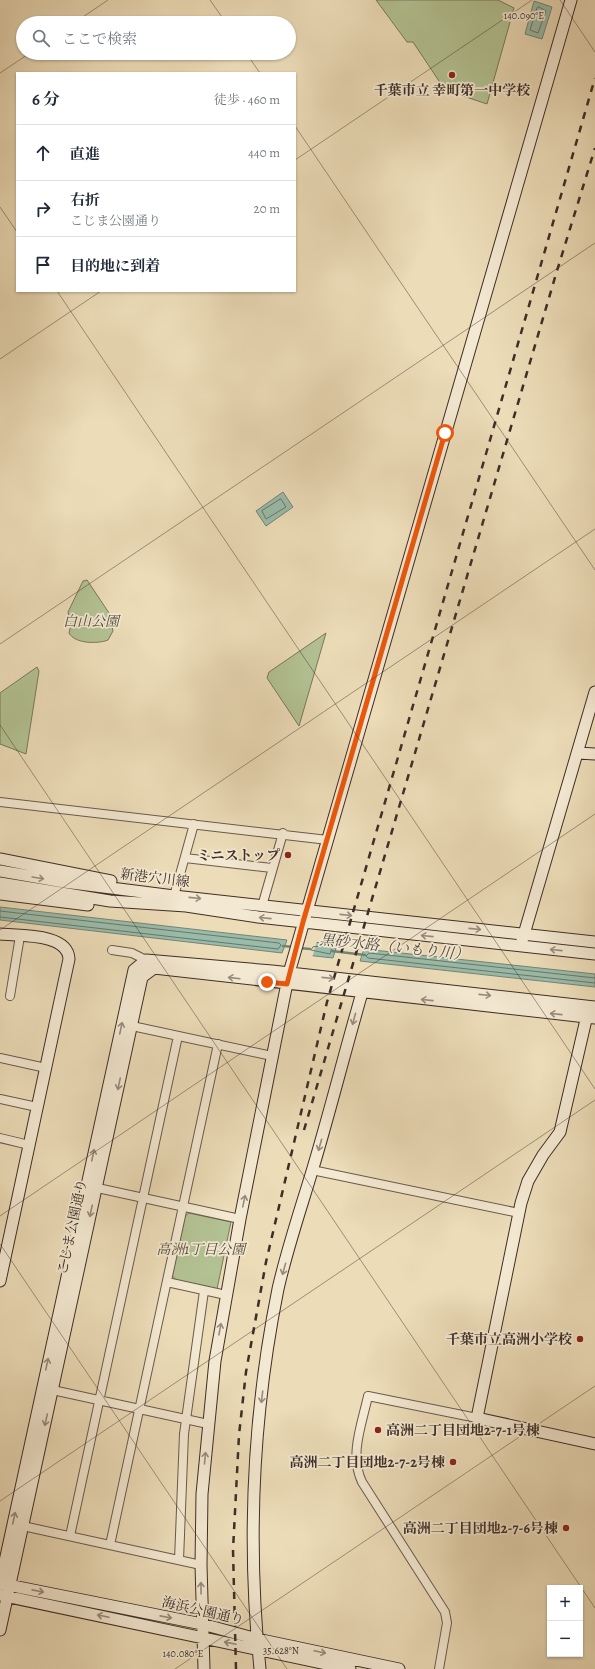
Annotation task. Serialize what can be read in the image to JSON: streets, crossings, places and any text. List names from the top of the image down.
{
  "streets": {
    "street": ["新港穴川線", "こじま公園通り", "海浜公園通り"]
  },
  "crossings": [
    ["こじま公園通り", "海浜公園通り"]
  ],
  "water": ["黒砂水路（いもり川）"],
  "parks": ["白山公園", "高洲1丁目公園"],
  "places": [
    "千葉市立 幸町第一中学校",
    "ミニストップ",
    "千葉市立高洲小学校",
    "高洲二丁目団地2-7-1号棟",
    "高洲二丁目団地2-7-2号棟",
    "高洲二丁目団地2-7-6号棟"
  ],
  "page": {
    "search": "ここで検索",
    "heading": ["6 分", "徒歩 · 460 m"],
    "list": [
      ["直進", "440 m"],
      ["右折", "こじま公園通り", "20 m"],
      "目的地に到着"
    ],
    "map_buttons": ["+", "−"]
  },
  "coordinates": ["140.090°E", "35.628°N", "140.080°E"]
}
